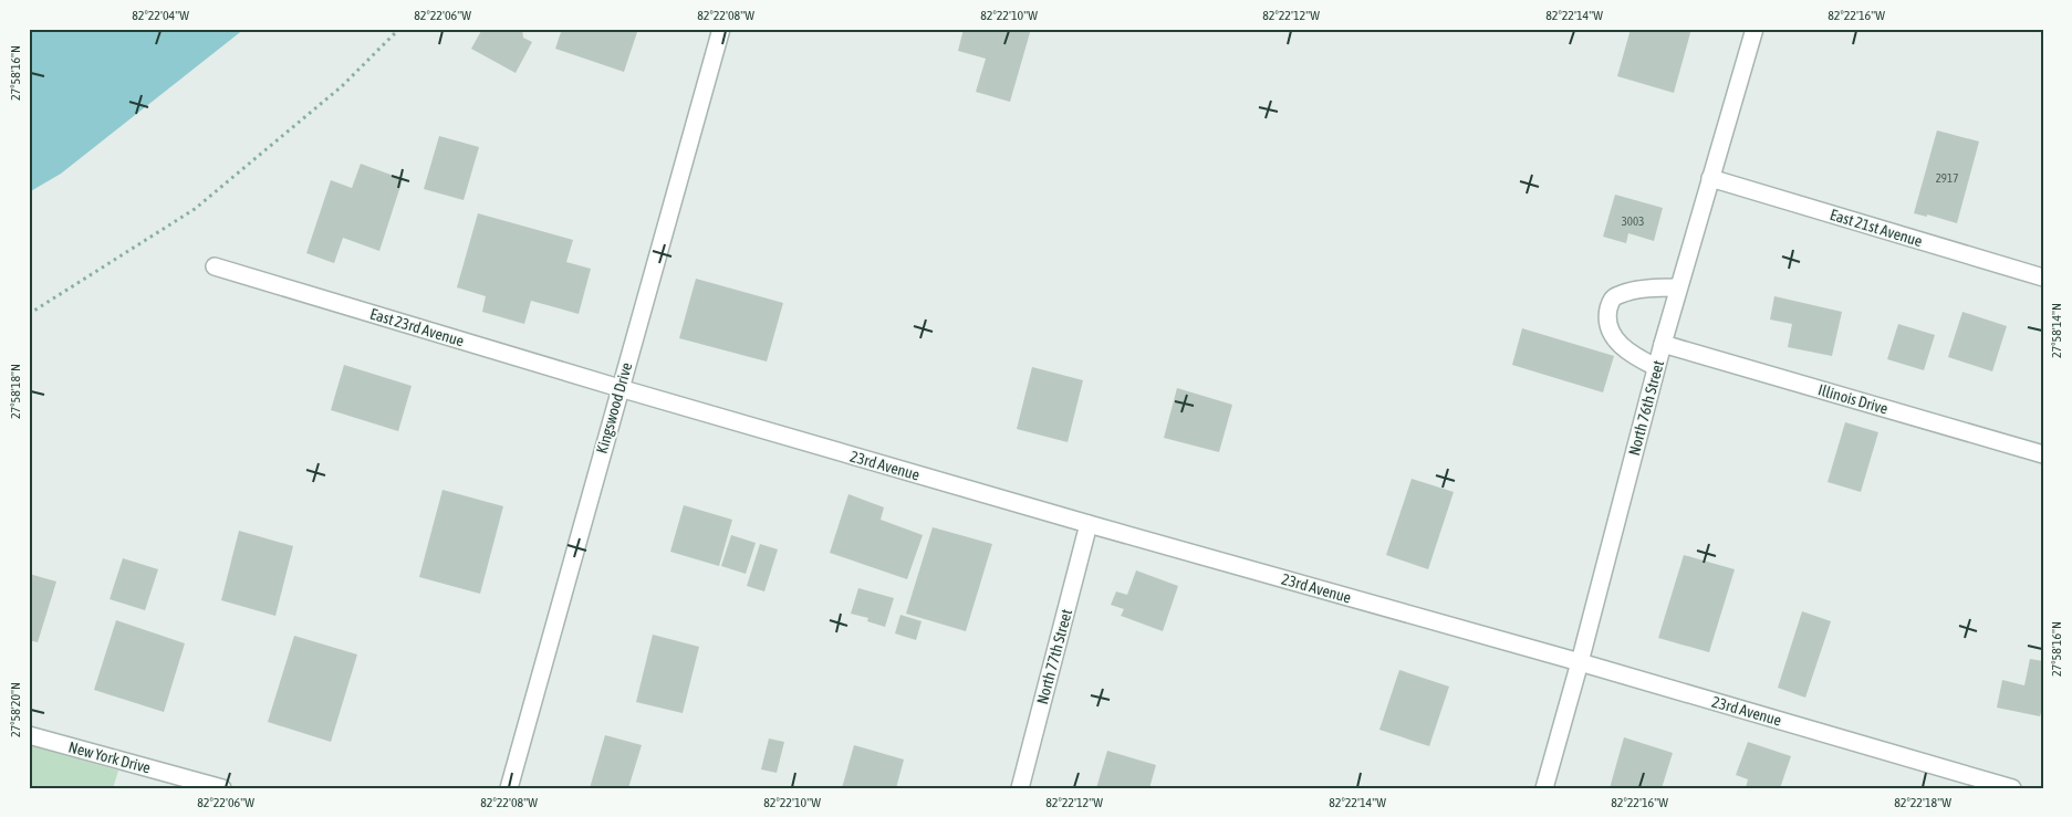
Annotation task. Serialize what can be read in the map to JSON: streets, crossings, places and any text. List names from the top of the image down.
{
  "streets": {
    "street": [
      "East 21st Avenue",
      "East 23rd Avenue",
      "Illinois Drive",
      "Kingswood Drive",
      "North 76th Street",
      "23rd Avenue",
      "North 77th Street",
      "New York Drive"
    ]
  },
  "crossings": [
    ["East 21st Avenue", "North 76th Street"],
    ["East 23rd Avenue", "Kingswood Drive"],
    ["East 23rd Avenue", "23rd Avenue"],
    ["Illinois Drive", "North 76th Street"],
    ["Kingswood Drive", "23rd Avenue"],
    ["North 76th Street", "23rd Avenue"],
    ["23rd Avenue", "North 77th Street"]
  ],
  "house_numbers": ["2917", "3003"],
  "coordinates": [
    "82°22'04\"W",
    "82°22'06\"W",
    "82°22'08\"W",
    "82°22'10\"W",
    "82°22'12\"W",
    "82°22'14\"W",
    "82°22'16\"W",
    "27°58'16\"N",
    "27°58'14\"N",
    "27°58'18\"N",
    "27°58'20\"N",
    "82°22'18\"W"
  ]
}
